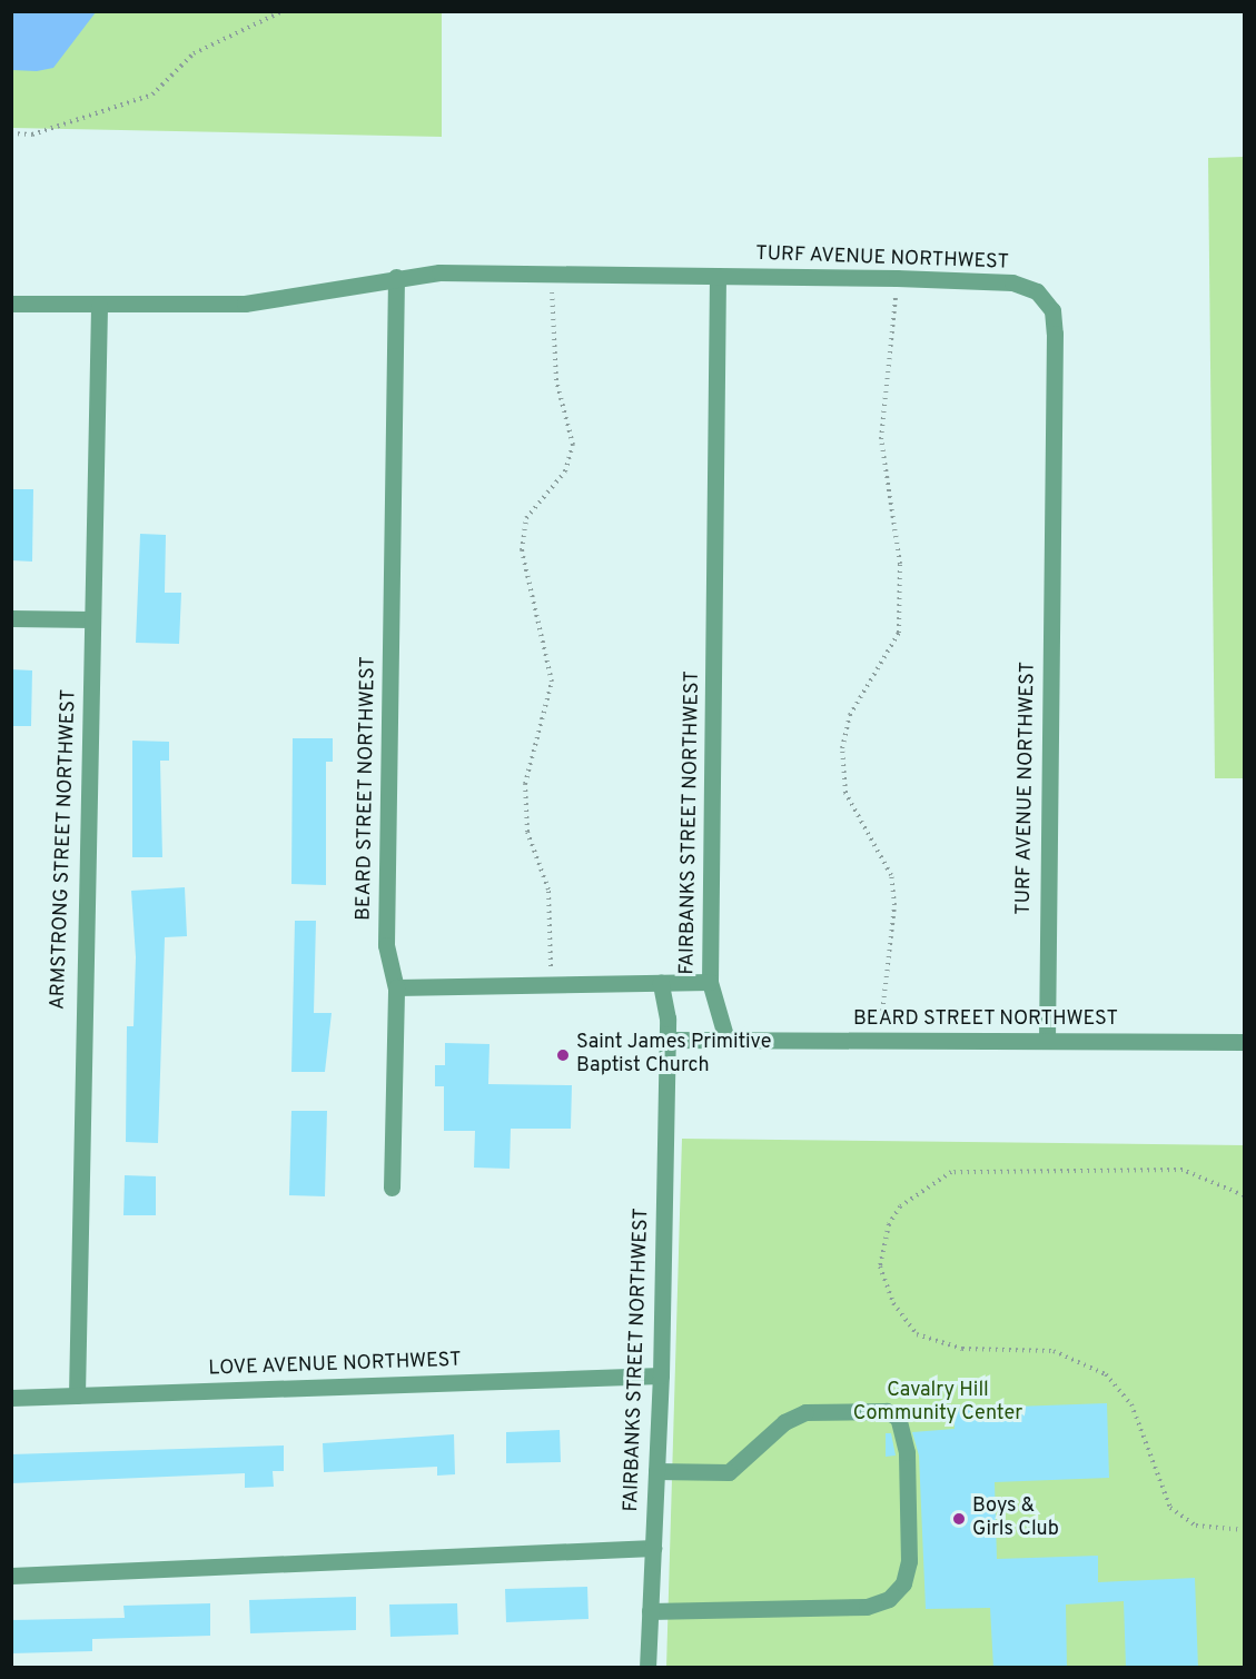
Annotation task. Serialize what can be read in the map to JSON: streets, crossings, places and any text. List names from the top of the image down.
{
  "streets": {
    "street": [
      "TURF AVENUE NORTHWEST",
      "BEARD STREET NORTHWEST",
      "FAIRBANKS STREET NORTHWEST",
      "ARMSTRONG STREET NORTHWEST",
      "LOVE AVENUE NORTHWEST"
    ]
  },
  "crossings": [
    ["TURF AVENUE NORTHWEST", "BEARD STREET NORTHWEST"],
    ["TURF AVENUE NORTHWEST", "FAIRBANKS STREET NORTHWEST"],
    ["TURF AVENUE NORTHWEST", "ARMSTRONG STREET NORTHWEST"],
    ["BEARD STREET NORTHWEST", "FAIRBANKS STREET NORTHWEST"],
    ["FAIRBANKS STREET NORTHWEST", "LOVE AVENUE NORTHWEST"],
    ["ARMSTRONG STREET NORTHWEST", "LOVE AVENUE NORTHWEST"]
  ],
  "parks": ["Cavalry Hill Community Center"],
  "places": ["Saint James Primitive Baptist Church", "Boys & Girls Club"]
}
